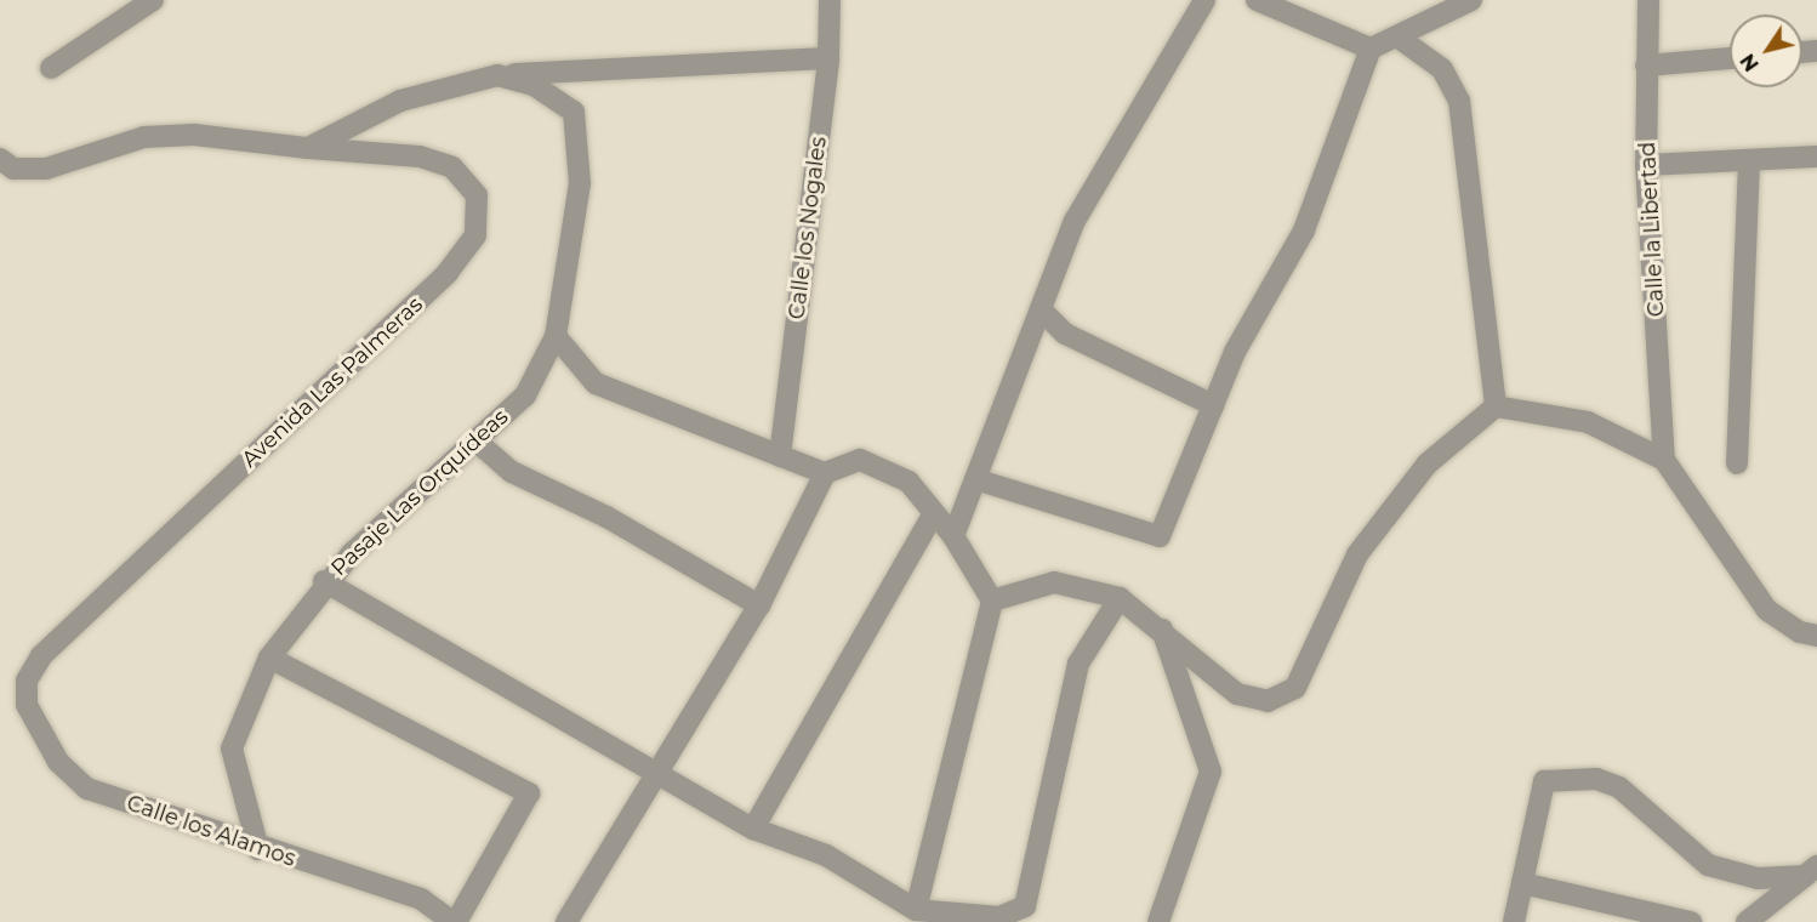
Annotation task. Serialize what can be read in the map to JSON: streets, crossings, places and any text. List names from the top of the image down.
{
  "streets": {
    "street": [
      "Calle los Nogales",
      "Calle la Libertad",
      "Avenida Las Palmeras",
      "Pasaje Las Orquídeas",
      "Calle los Alamos"
    ]
  },
  "crossings": [
    ["Avenida Las Palmeras", "Calle los Alamos"],
    ["Pasaje Las Orquídeas", "Calle los Alamos"]
  ],
  "north": "bottom left"
}
